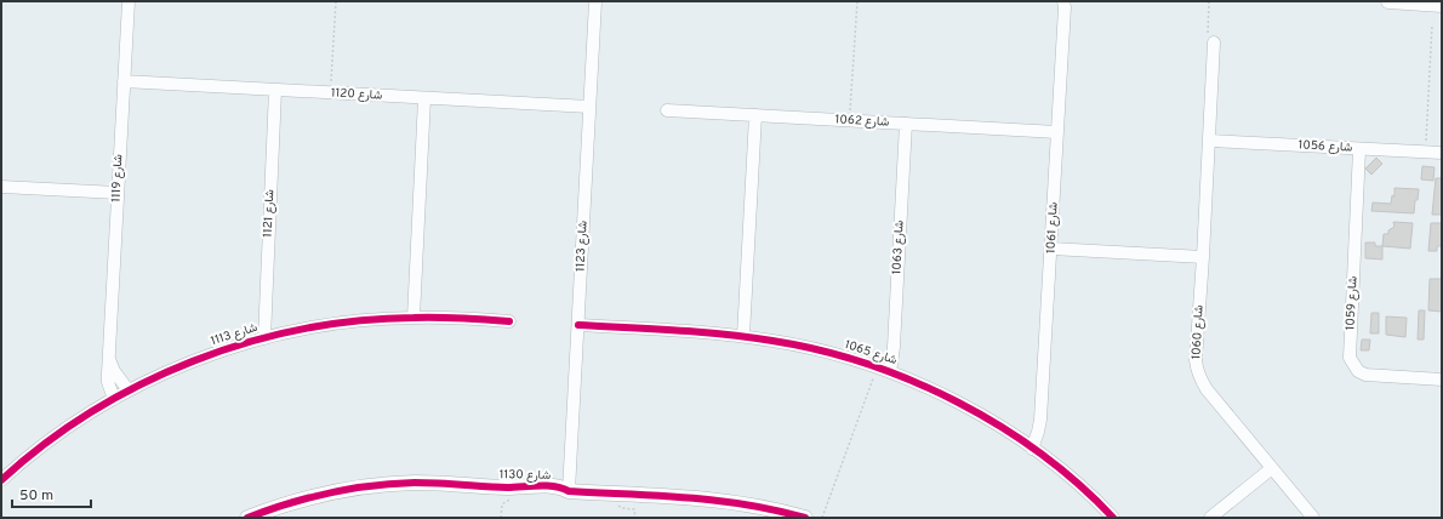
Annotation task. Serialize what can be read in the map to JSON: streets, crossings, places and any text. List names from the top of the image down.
{
  "streets": {
    "street": [
      "شارع 1120",
      "شارع 1062",
      "شارع 1056",
      "شارع 1119",
      "شارع 1121",
      "شارع 1061",
      "شارع 1123",
      "شارع 1063",
      "شارع 1059",
      "شارع 1060",
      "شارع 1113",
      "شارع 1065",
      "شارع 1130"
    ]
  },
  "crossings": [
    ["شارع 1120", "شارع 1119"],
    ["شارع 1120", "شارع 1121"],
    ["شارع 1120", "شارع 1123"],
    ["شارع 1062", "شارع 1061"],
    ["شارع 1062", "شارع 1063"],
    ["شارع 1056", "شارع 1059"],
    ["شارع 1056", "شارع 1060"],
    ["شارع 1119", "شارع 1113"],
    ["شارع 1121", "شارع 1113"],
    ["شارع 1061", "شارع 1065"],
    ["شارع 1123", "شارع 1065"],
    ["شارع 1123", "شارع 1130"],
    ["شارع 1063", "شارع 1065"]
  ],
  "scale_bar": "50 m"
}
